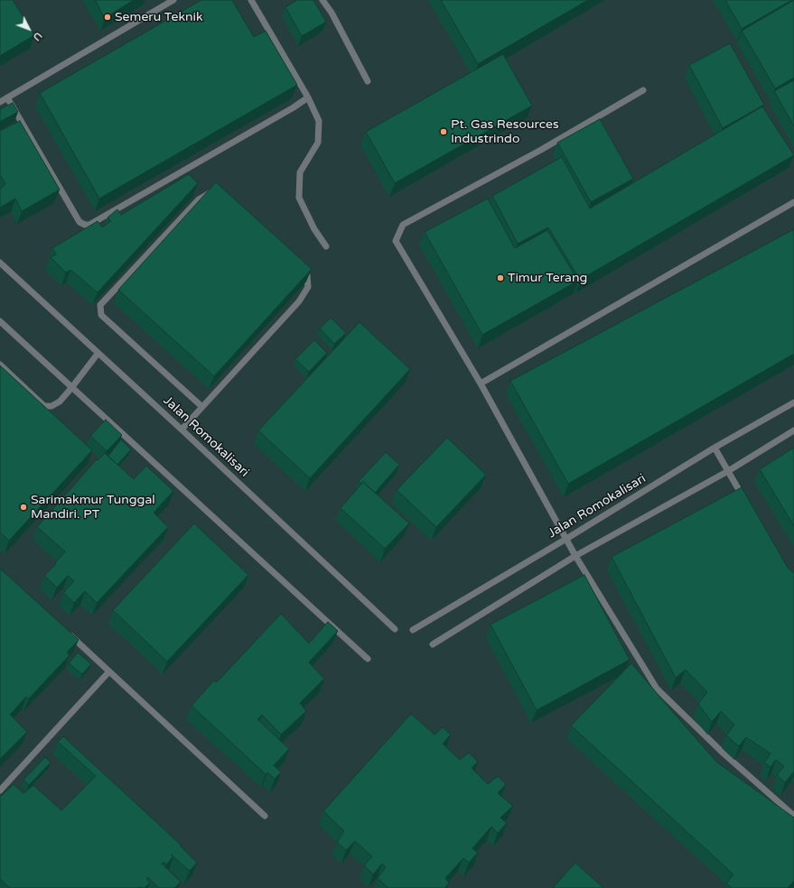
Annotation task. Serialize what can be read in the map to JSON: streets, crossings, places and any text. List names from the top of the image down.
{
  "streets": {
    "lane": ["Jalan Romokalisari"]
  },
  "places": [
    "Semeru Teknik",
    "Pt. Gas Resources Industrindo",
    "Timur Terang",
    "Sarimakmur Tunggal Mandiri. PT"
  ],
  "north": "bottom right"
}
